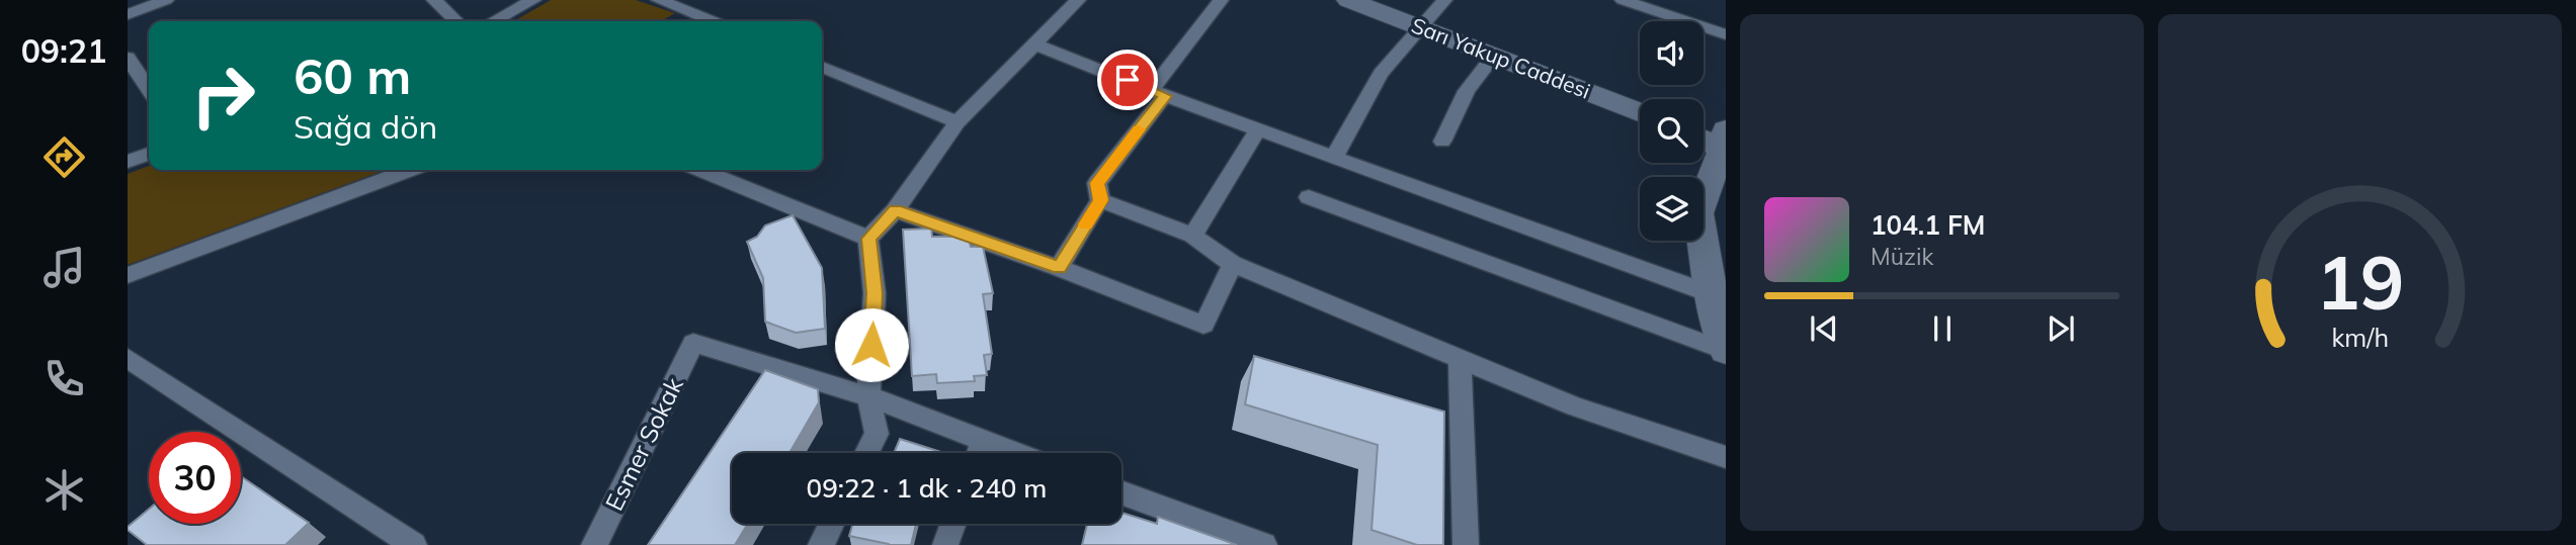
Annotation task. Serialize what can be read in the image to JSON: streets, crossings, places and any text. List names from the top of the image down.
{
  "streets": {
    "street": ["Sarı Yakup Caddesi", "Esmer Sokak"]
  },
  "page": {
    "tabs": "09:21",
    "turn": ["60 m", "Sağa dön"],
    "song": ["104.1 FM", "Müzik"],
    "limit": "30",
    "trip": "09:22 · 1 dk · 240 m",
    "gauge": ["19", "km/h"]
  }
}
